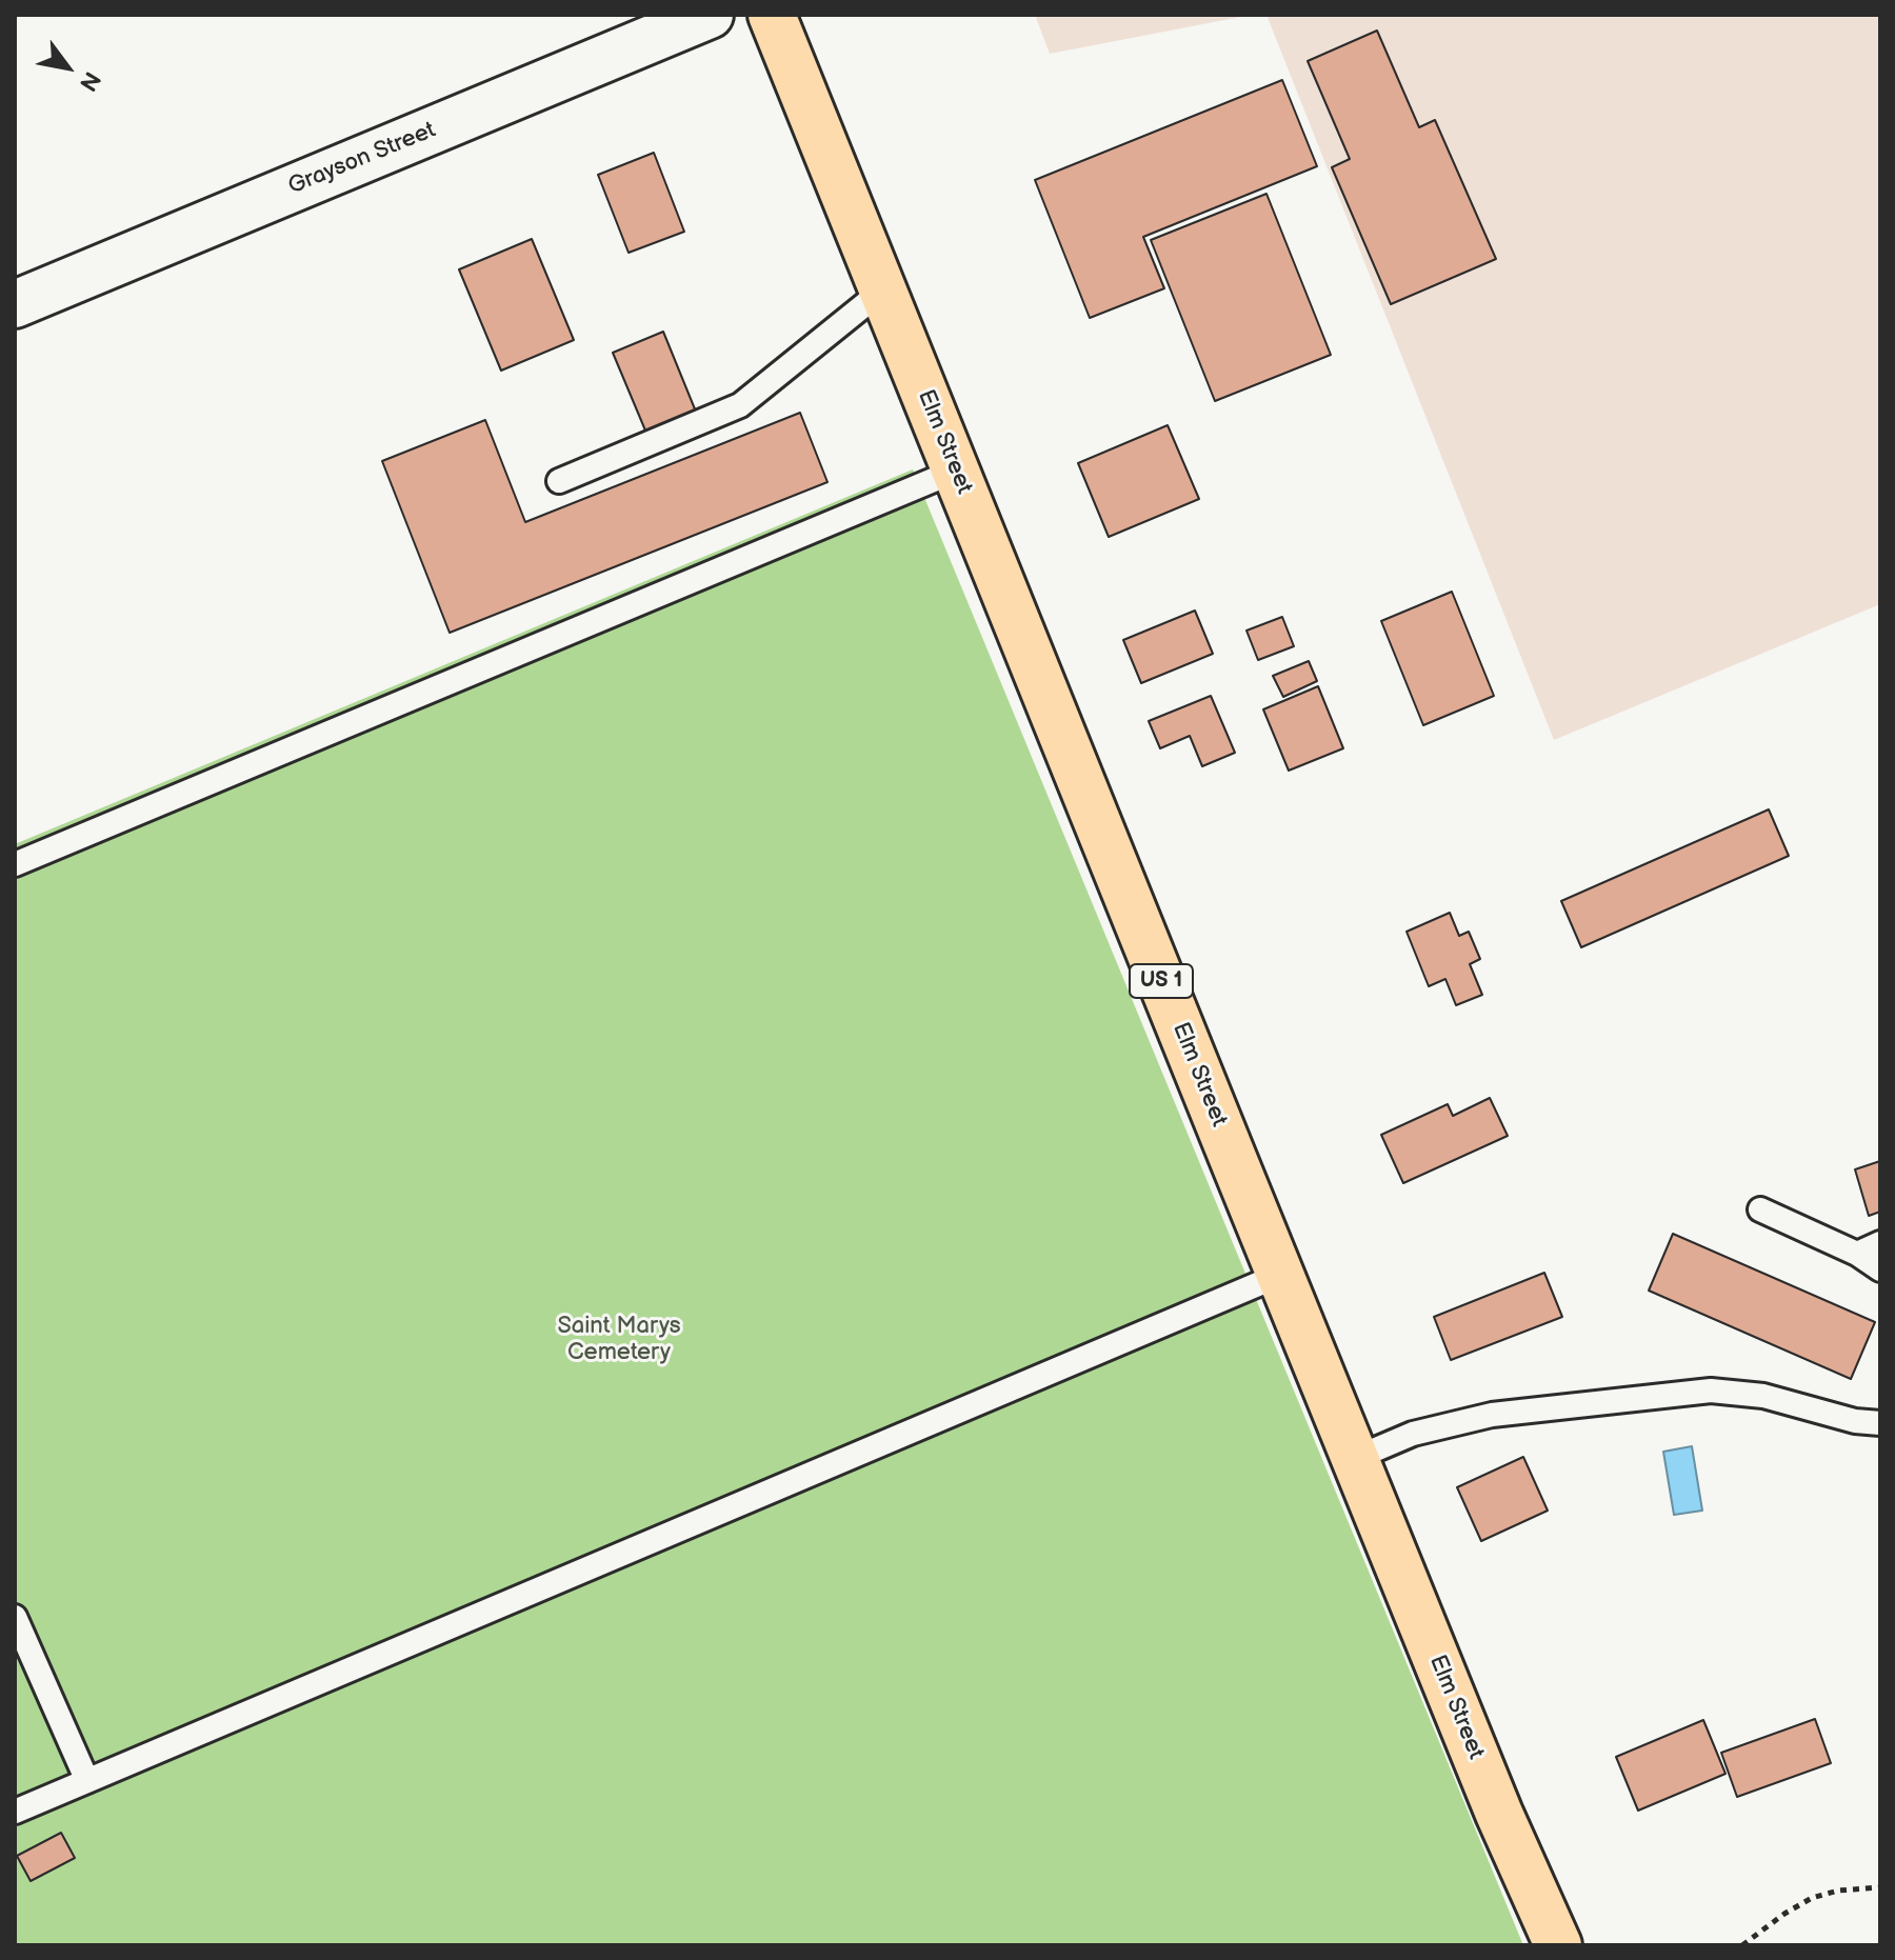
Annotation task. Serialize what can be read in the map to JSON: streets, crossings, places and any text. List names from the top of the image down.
{
  "streets": {
    "main road": ["Elm Street", "US 1"],
    "street": ["Grayson Street"]
  },
  "parks": ["Saint Marys Cemetery"],
  "north": "bottom right"
}
